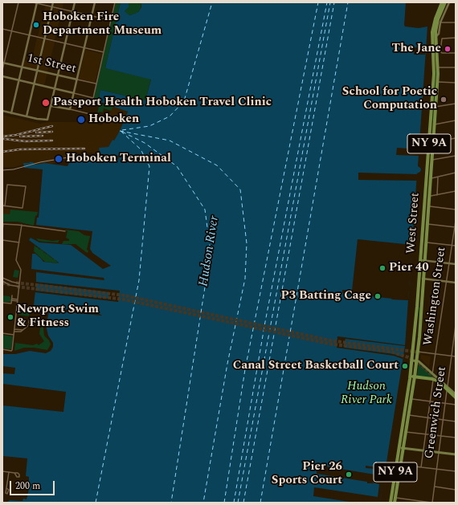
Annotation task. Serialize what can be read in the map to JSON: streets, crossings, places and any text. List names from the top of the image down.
{
  "streets": {
    "highway": ["NY 9A", "West Street"],
    "street": ["1st Street", "Washington Street", "Greenwich Street"]
  },
  "water": ["Hudson River"],
  "parks": ["Hudson River Park"],
  "places": [
    "Hoboken Fire Department Museum",
    "The Jane",
    "School for Poetic Computation",
    "Passport Health Hoboken Travel Clinic",
    "Hoboken",
    "Hoboken Terminal",
    "Pier 40",
    "P3 Batting Cage",
    "Newport Swim & Fitness",
    "Canal Street Basketball Court",
    "Pier 26 Sports Court"
  ],
  "scale_bar": "200 m"
}
